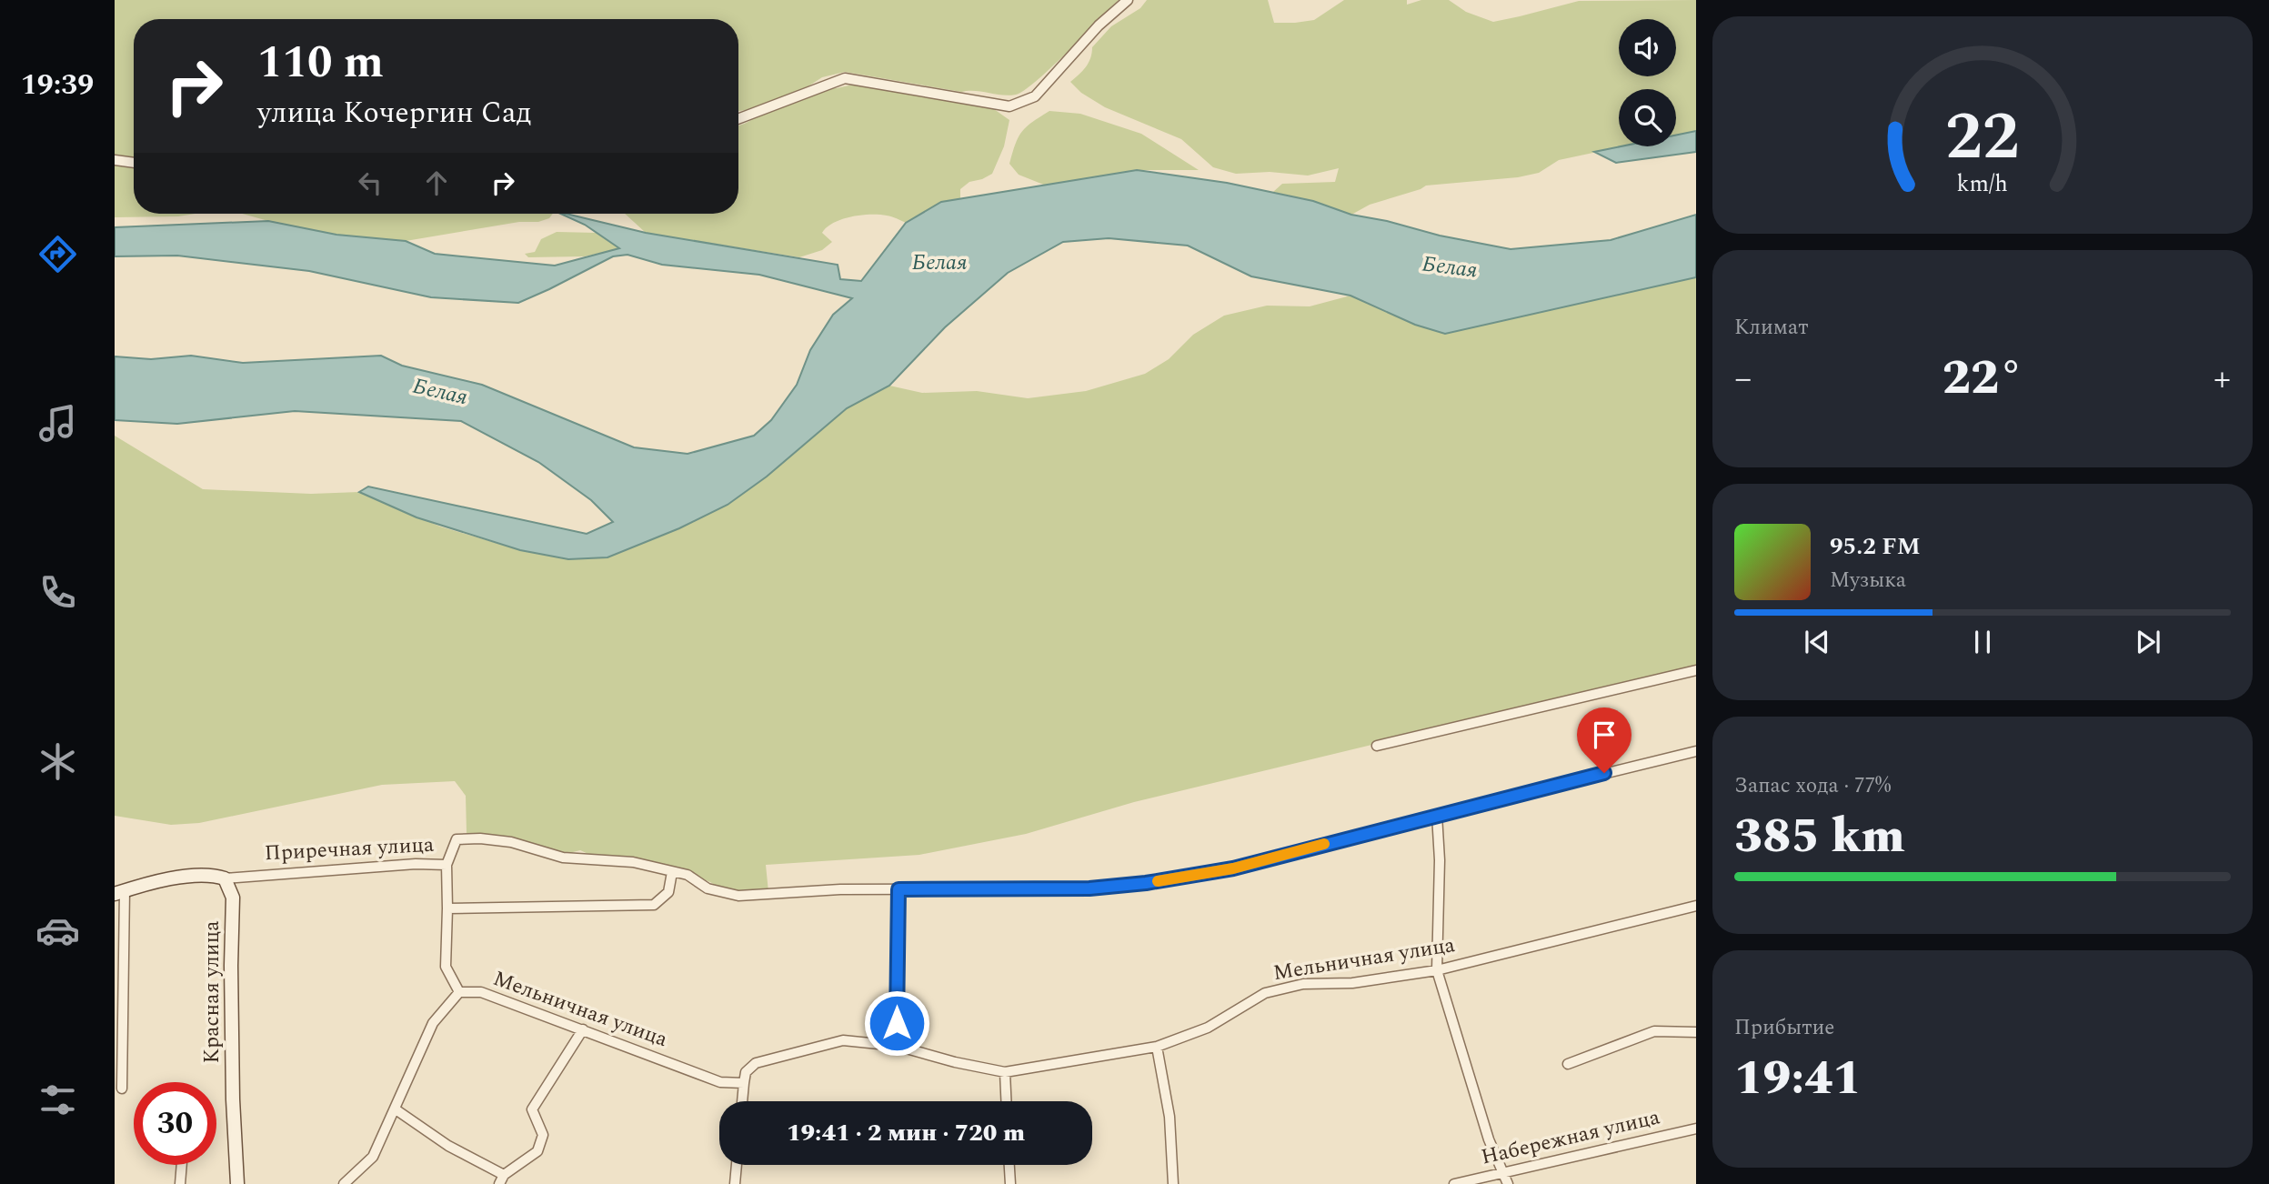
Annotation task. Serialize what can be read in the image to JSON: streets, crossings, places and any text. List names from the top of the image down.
{
  "streets": {
    "street": [
      "Приречная улица",
      "Мельничная улица",
      "Красная улица",
      "Набережная улица"
    ]
  },
  "crossings": [
    ["Приречная улица", "Красная улица"]
  ],
  "water": ["Белая"],
  "page": {
    "tabs": "19:39",
    "turn": ["110 m", "улица Кочергин Сад"],
    "tile": [
      "Климат",
      ["Запас хода · 77%", "385 km"],
      ["Прибытие", "19:41"]
    ],
    "heat": ["−", "22°", "+"],
    "song": ["95.2 FM", "Музыка"],
    "limit": "30",
    "trip": "19:41 · 2 мин · 720 m",
    "gauge": ["22", "km/h"]
  }
}
